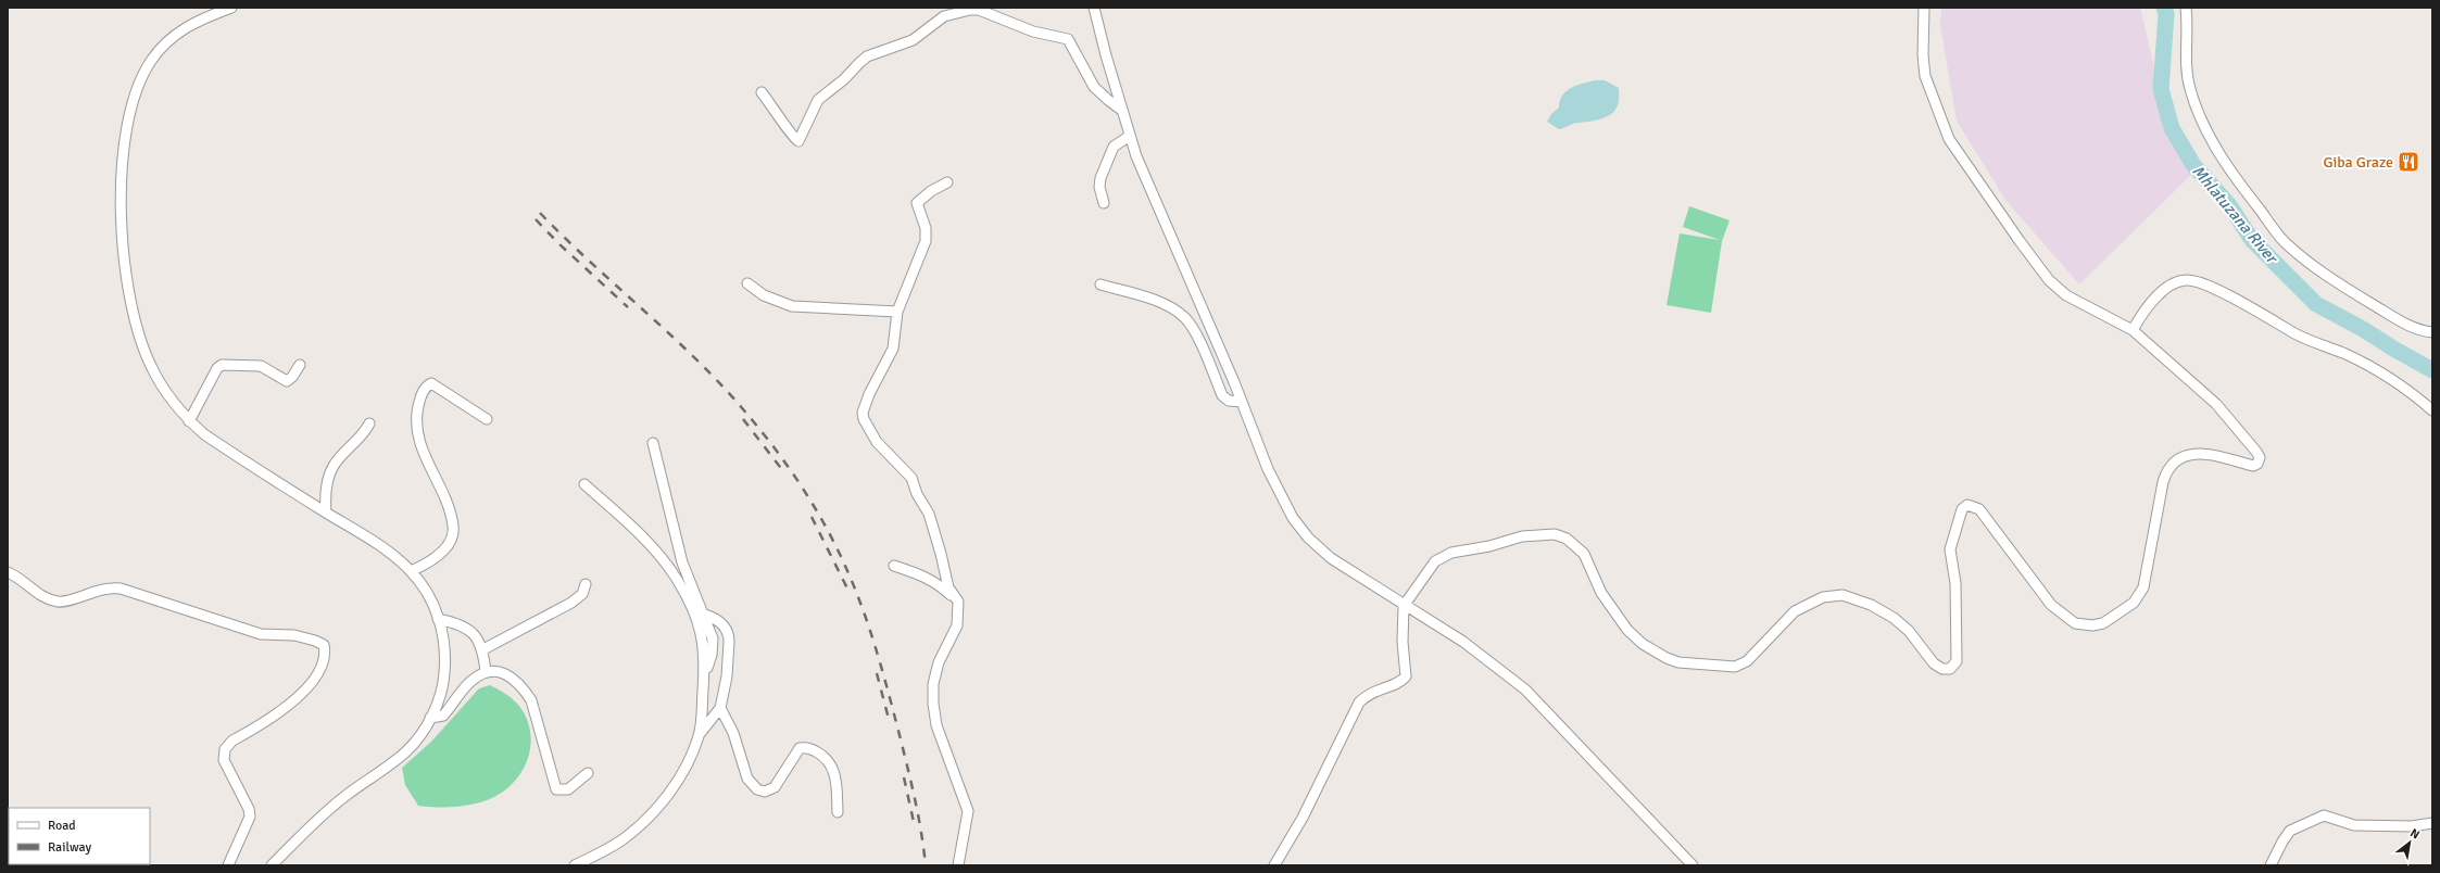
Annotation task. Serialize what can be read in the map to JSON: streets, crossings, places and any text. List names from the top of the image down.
{
  "water": ["Mhlatuzana River"],
  "places": {
    "restaurant": ["Giba Graze"]
  },
  "legend": ["Road", "Railway"],
  "north": "top right"
}
